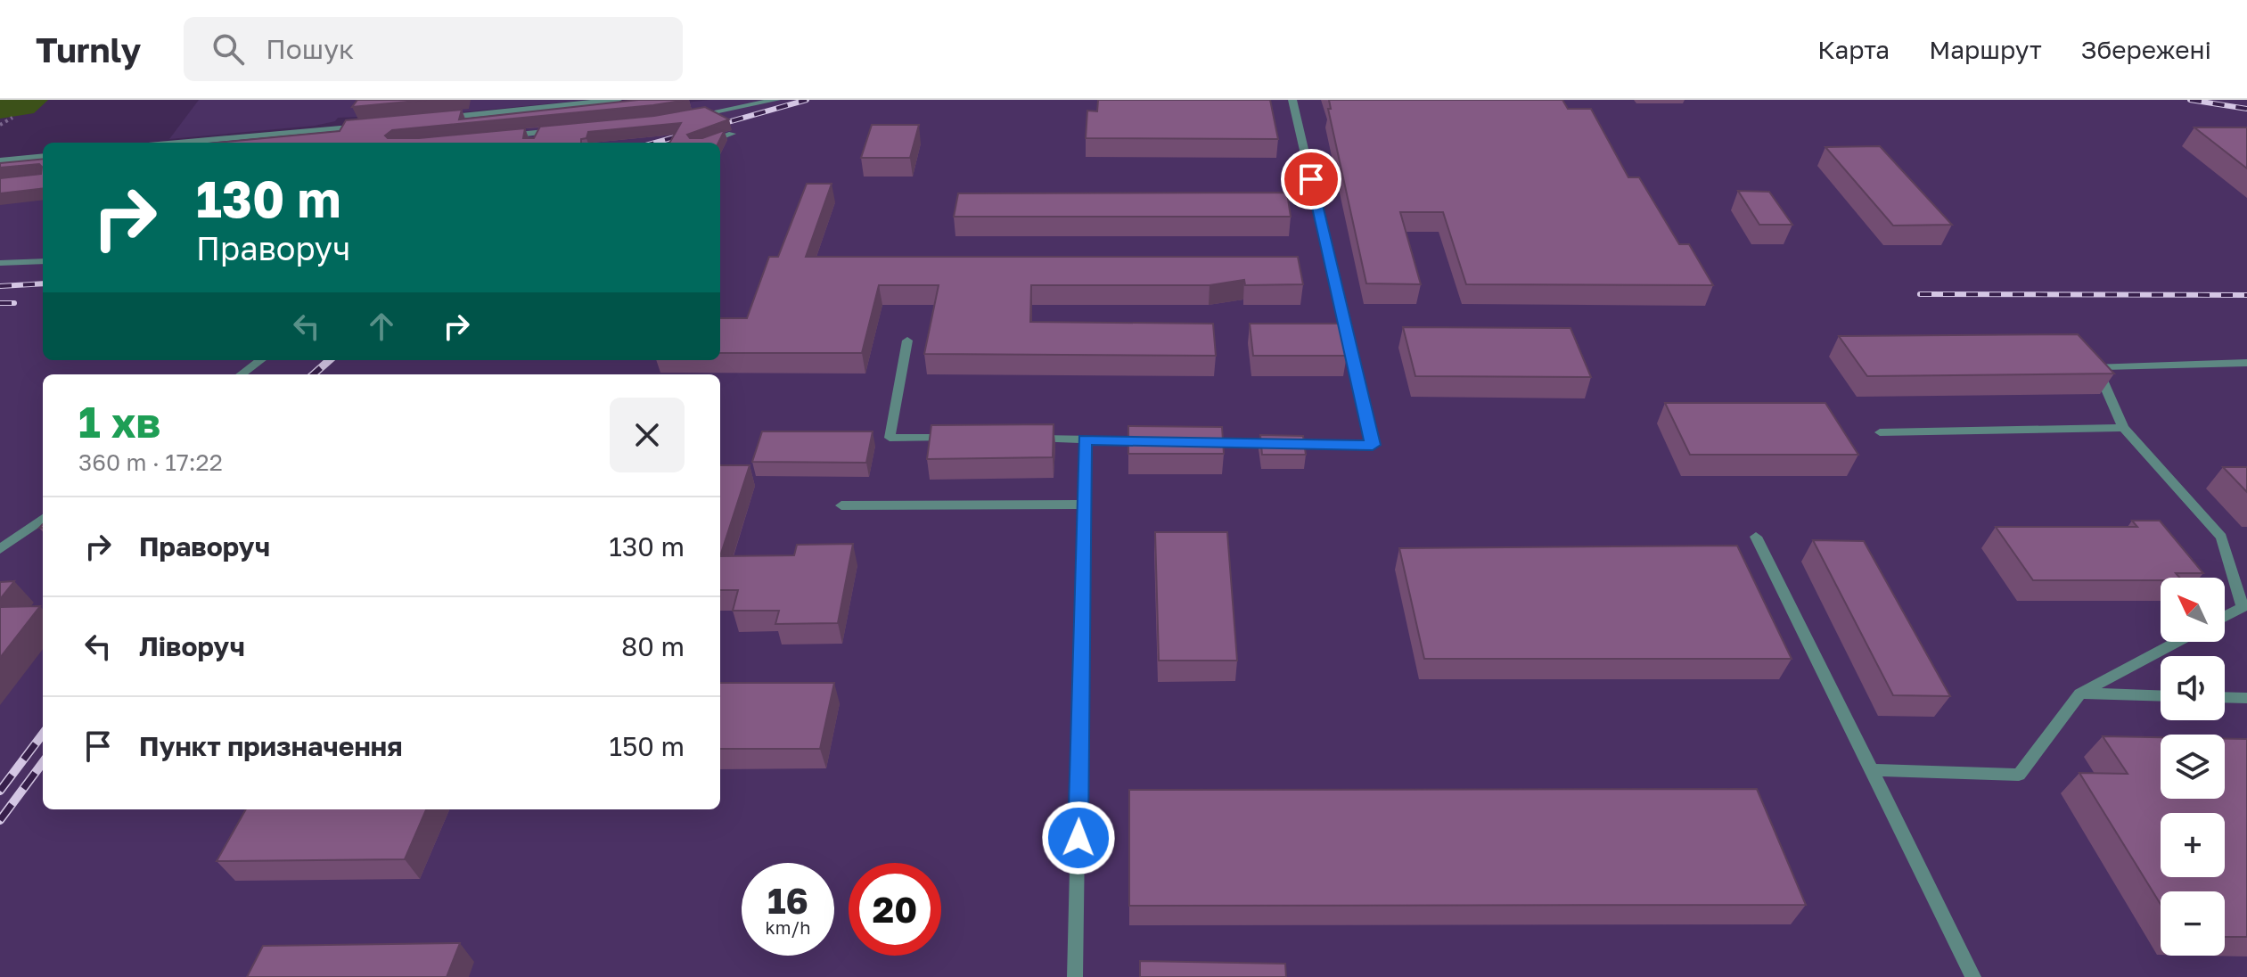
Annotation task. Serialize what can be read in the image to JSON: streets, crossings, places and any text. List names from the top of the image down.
{
  "north": "top left",
  "page": {
    "header": "Turnly",
    "search": "Пошук",
    "nav": ["Карта", "Маршрут", "Збережені"],
    "turn": ["130 m", "Праворуч"],
    "heading": ["1 хв", "360 m · 17:22"],
    "list": [
      {
        "name": "Праворуч",
        "value": "130 m"
      },
      {
        "name": "Ліворуч",
        "value": "80 m"
      },
      {
        "name": "Пункт призначення",
        "value": "150 m"
      }
    ],
    "map_buttons": ["+", "−"],
    "speed": "16 km/h",
    "limit": "20"
  }
}
